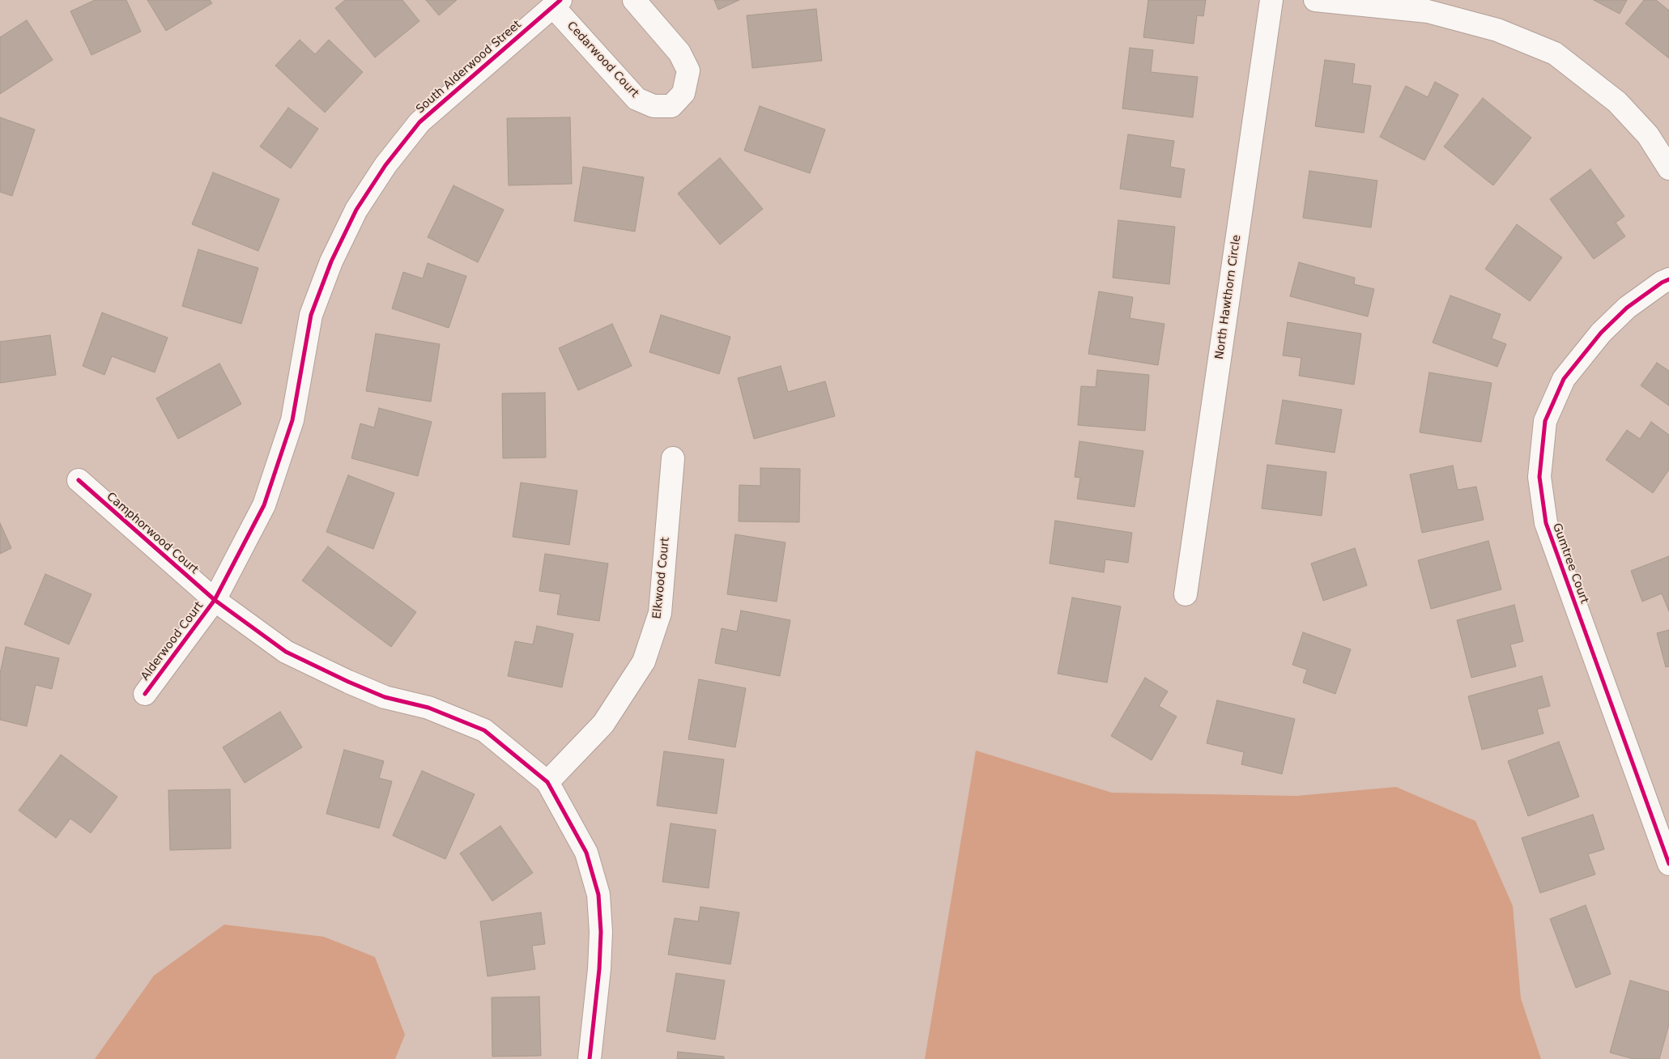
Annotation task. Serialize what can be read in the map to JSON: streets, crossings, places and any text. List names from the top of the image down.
{
  "streets": {
    "street": [
      "Cedarwood Court",
      "South Alderwood Street",
      "North Hawthorn Circle",
      "Camphorwood Court",
      "Gumtree Court",
      "Elkwood Court",
      "Alderwood Court"
    ]
  },
  "crossings": [
    ["Cedarwood Court", "South Alderwood Street"],
    ["South Alderwood Street", "Camphorwood Court"],
    ["South Alderwood Street", "Alderwood Court"],
    ["Camphorwood Court", "Elkwood Court"],
    ["Camphorwood Court", "Alderwood Court"]
  ]
}
